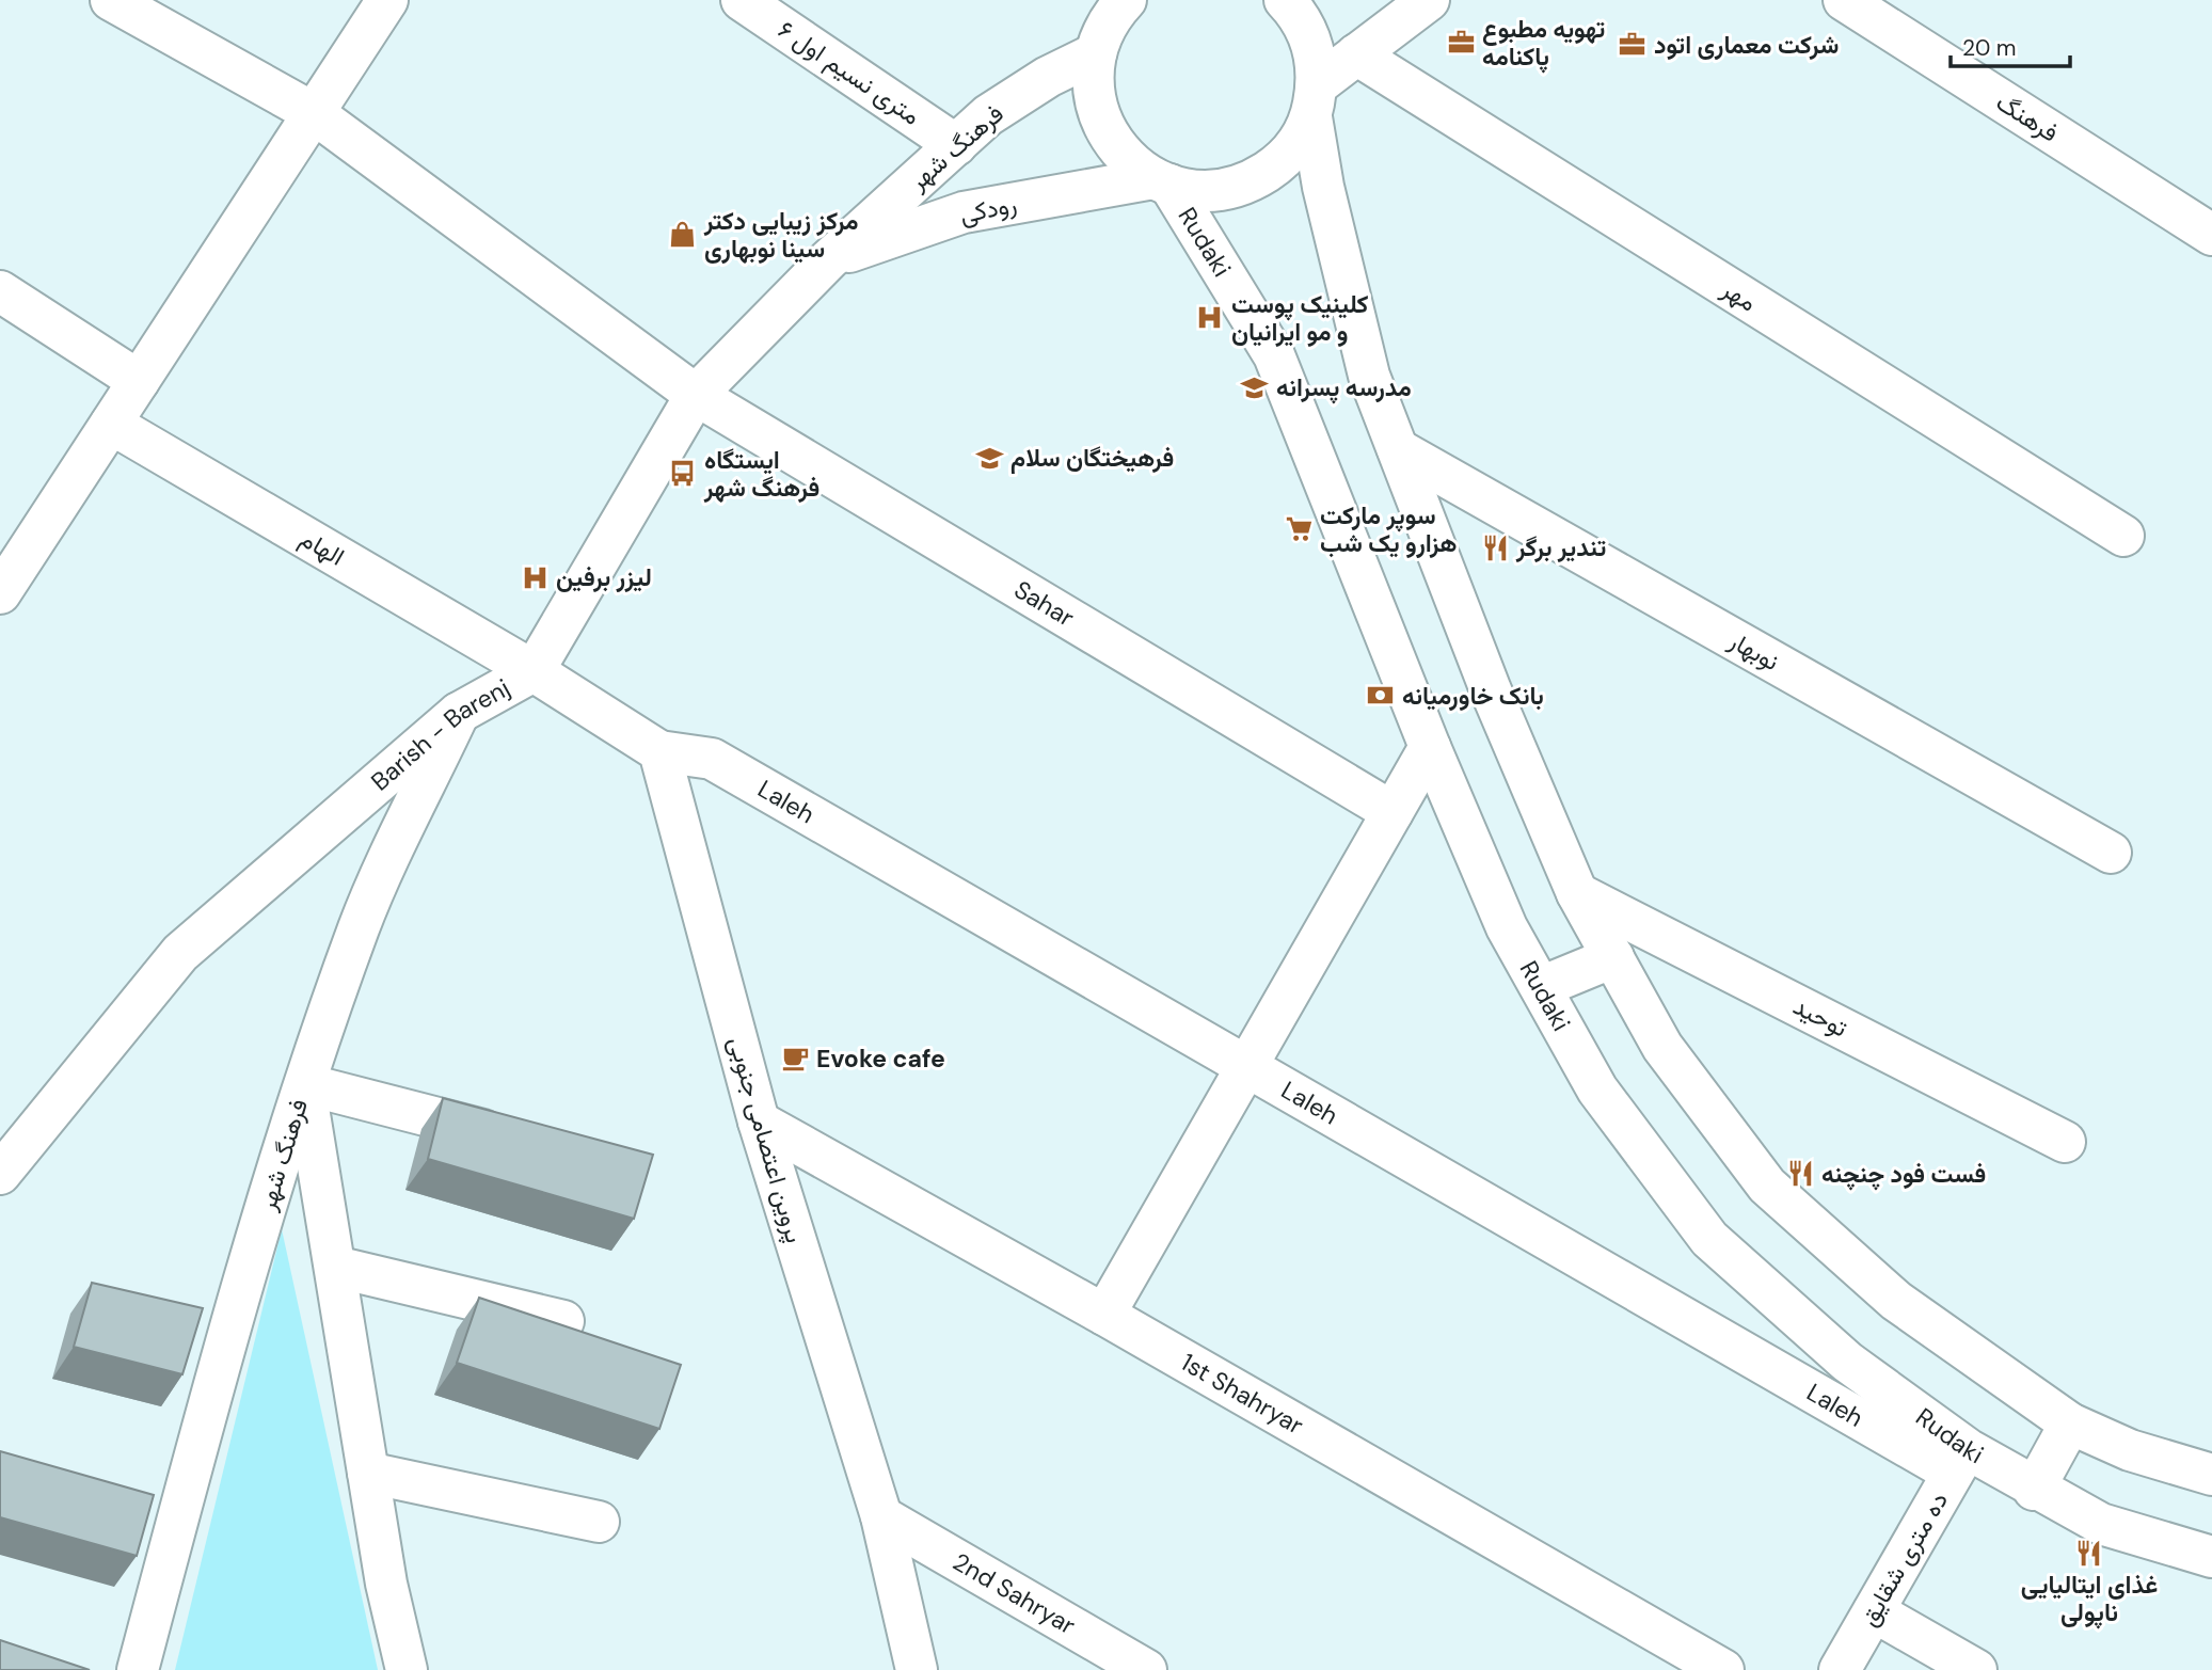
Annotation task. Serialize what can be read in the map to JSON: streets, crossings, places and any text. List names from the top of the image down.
{
  "streets": {
    "street": [
      "۶ متری نسیم اول",
      "فرهنگ",
      "فرهنگ شهر",
      "رودکی",
      "Rudaki",
      "مهر",
      "الهام",
      "Sahar",
      "نوبهار",
      "Barish - Barenj",
      "Laleh",
      "توحید",
      "پروین اعتصامی جنوبی",
      "1st Shahryar",
      "ده متری شقایق",
      "2nd Sahryar"
    ]
  },
  "crossings": [
    ["۶ متری نسیم اول", "فرهنگ شهر"],
    ["فرهنگ شهر", "رودکی"],
    ["فرهنگ شهر", "Barish - Barenj"],
    ["رودکی", "Rudaki"],
    ["رودکی", "Barish - Barenj"],
    ["Rudaki", "Laleh"],
    ["Rudaki", "ده متری شقایق"],
    ["الهام", "Barish - Barenj"],
    ["Sahar", "Barish - Barenj"],
    ["Laleh", "پروین اعتصامی جنوبی"],
    ["Laleh", "ده متری شقایق"],
    ["پروین اعتصامی جنوبی", "1st Shahryar"],
    ["پروین اعتصامی جنوبی", "2nd Sahryar"]
  ],
  "places": {
    "office": ["تهویه مطبوع پاکنامه", "شرکت معماری اتود"],
    "shop": ["مرکز زیبایی دکتر سینا نوبهاری"],
    "hospital": ["کلینیک پوست و مو ایرانیان", "لیزر برفین"],
    "school or university": ["مدرسه پسرانه", "فرهیختگان سلام"],
    "bus stop": ["ایستگاه فرهنگ شهر"],
    "supermarket": ["سوپر مارکت هزارو یک شب"],
    "restaurant": ["تندیر برگر", "فست فود چنچنه", "غذای ایتالیایی ناپولی"],
    "bank": ["بانک خاورمیانه"],
    "cafe": ["Evoke cafe"]
  },
  "scale_bar": "20 m"
}
